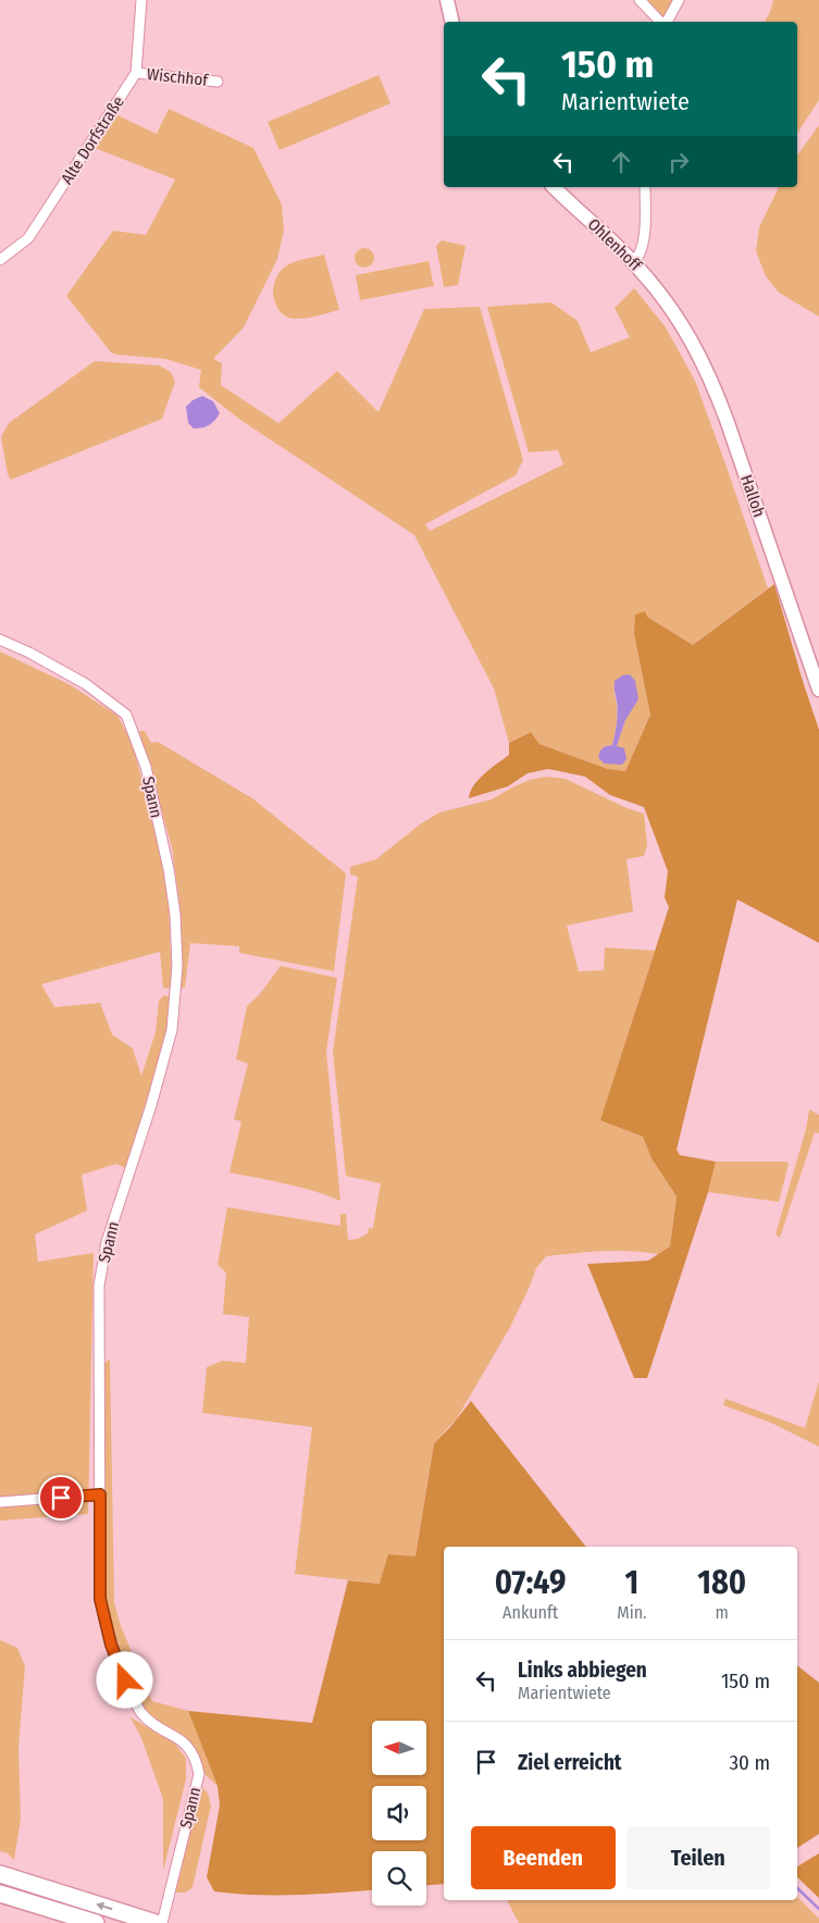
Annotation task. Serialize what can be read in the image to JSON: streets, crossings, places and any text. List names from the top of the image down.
{
  "streets": {
    "main road": ["Ohlenhoff", "Halloh"],
    "street": ["Wischhof", "Alte Dorfstraße", "Spann"]
  },
  "crossings": [
    ["Wischhof", "Alte Dorfstraße"],
    ["Ohlenhoff", "Halloh"]
  ],
  "north": "left",
  "page": {
    "turn": ["150 m", "Marientwiete"],
    "eta": [
      "07:49",
      "Ankunft",
      "1",
      "Min.",
      "180",
      "m"
    ],
    "list": [
      {
        "name": "Links abbiegen",
        "note": "Marientwiete",
        "value": "150 m"
      },
      {
        "name": "Ziel erreicht",
        "value": "30 m"
      }
    ],
    "buttons": ["Beenden", "Teilen"]
  }
}
